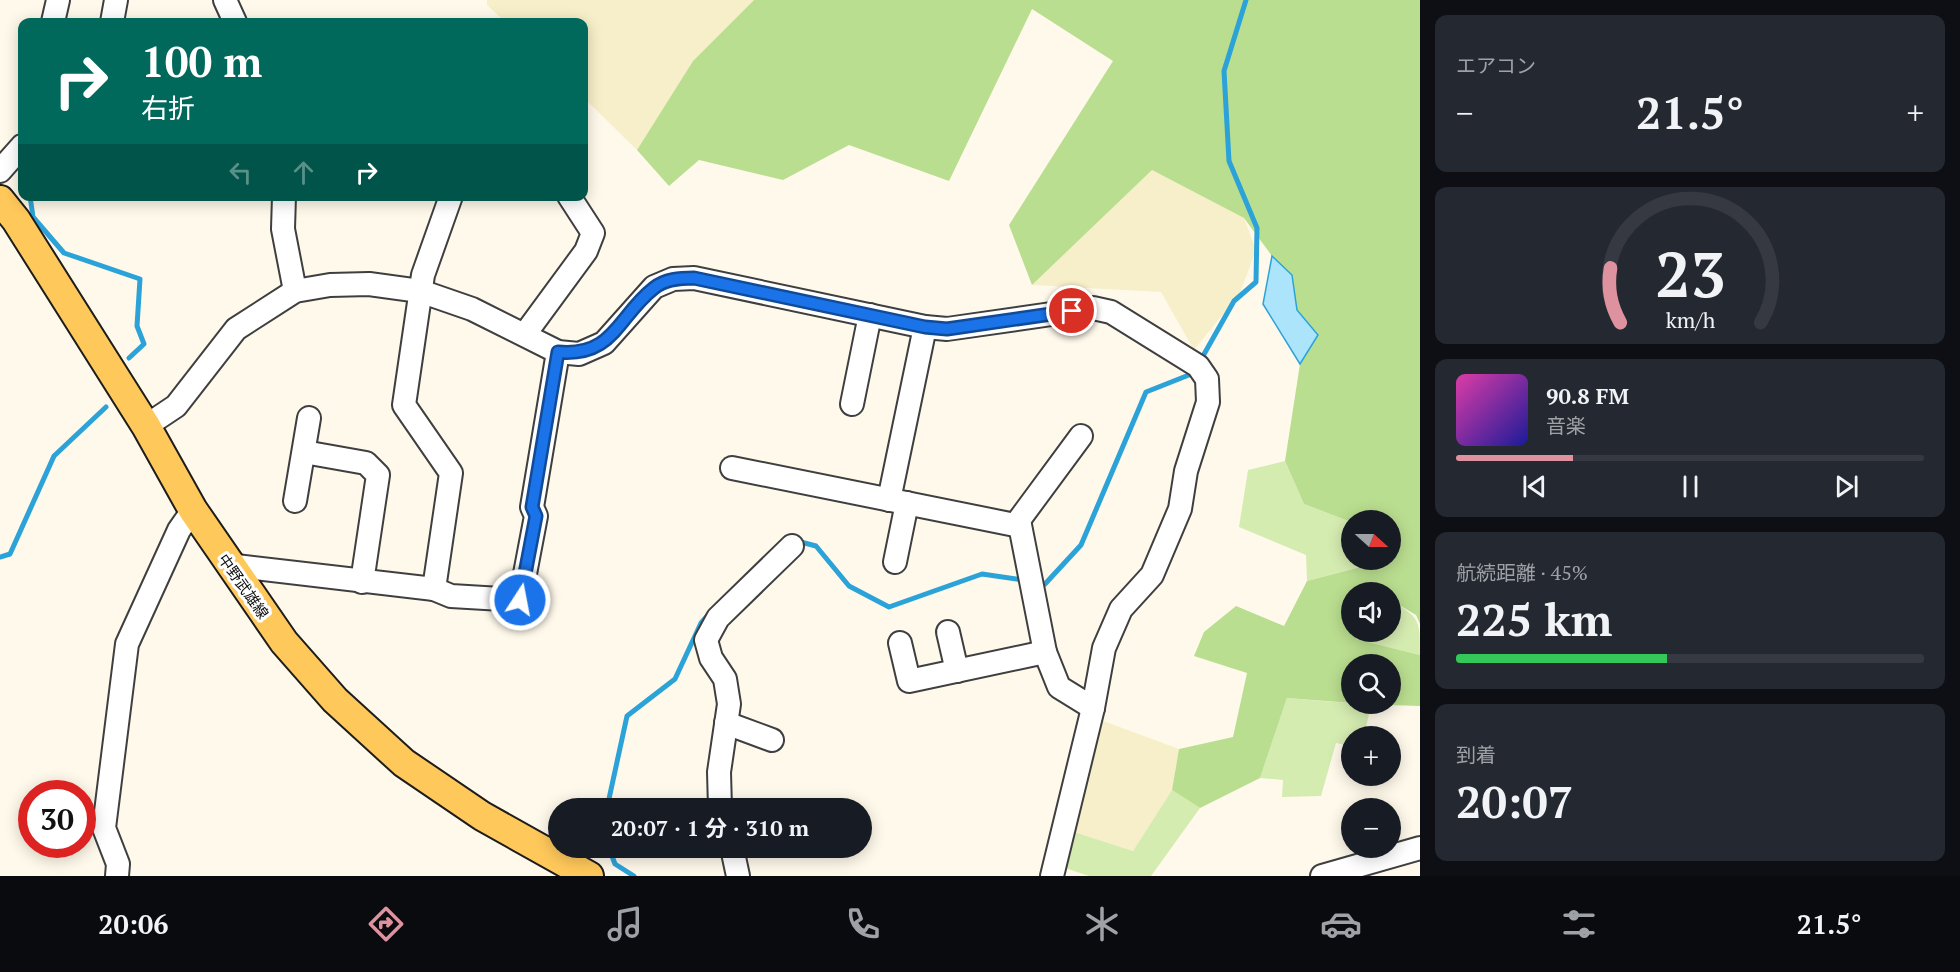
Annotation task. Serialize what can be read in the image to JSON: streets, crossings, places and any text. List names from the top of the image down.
{
  "streets": {
    "main road": ["中野武雄線"]
  },
  "north": "right",
  "page": {
    "tile": [
      "エアコン",
      ["航続距離 · 45%", "225 km"],
      ["到着", "20:07"]
    ],
    "turn": ["100 m", "右折"],
    "heat": ["−", "21.5°", "+"],
    "song": ["90.8 FM", "音楽"],
    "map_buttons": ["+", "−"],
    "limit": "30",
    "trip": "20:07 · 1 分 · 310 m",
    "tabs": ["20:06", "21.5°"],
    "gauge": ["23", "km/h"]
  }
}
